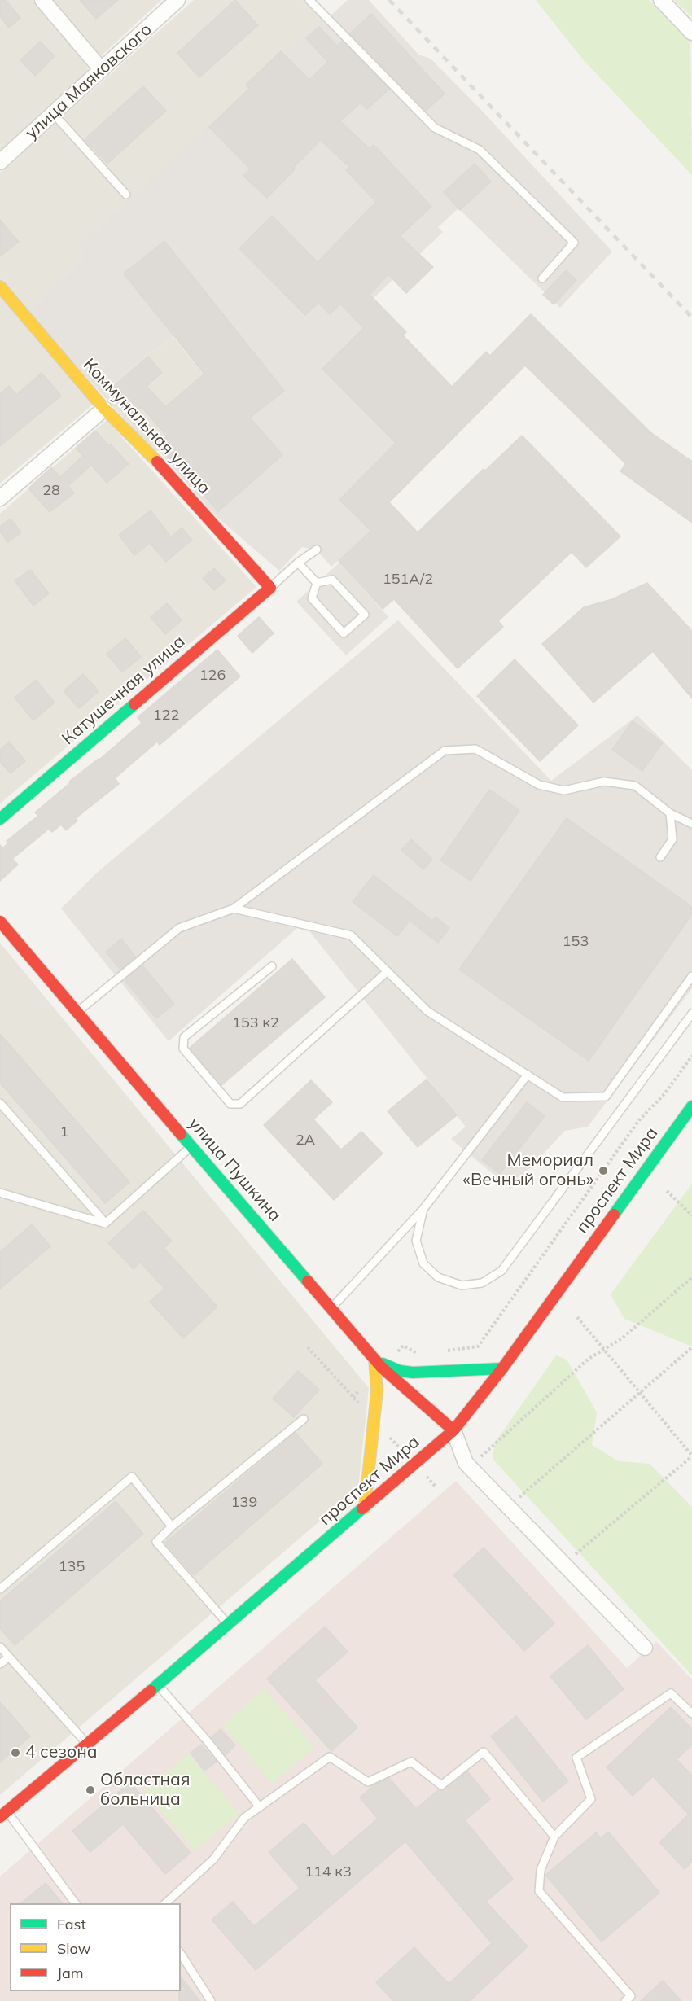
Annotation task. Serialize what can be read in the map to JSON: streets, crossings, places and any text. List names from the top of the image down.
{
  "streets": {
    "street": [
      "улица Маяковского",
      "Коммунальная улица",
      "Катушечная улица",
      "улица Пушкина",
      "проспект Мира"
    ]
  },
  "crossings": [
    ["Коммунальная улица", "Катушечная улица"],
    ["улица Пушкина", "проспект Мира"]
  ],
  "places": ["Мемориал «Вечный огонь»", "4 сезона", "Областная больница"],
  "house_numbers": [
    "28",
    "151А/2",
    "126",
    "122",
    "153",
    "153 к2",
    "1",
    "2А",
    "139",
    "135",
    "114 к3"
  ],
  "legend": ["Fast", "Slow", "Jam"]
}
